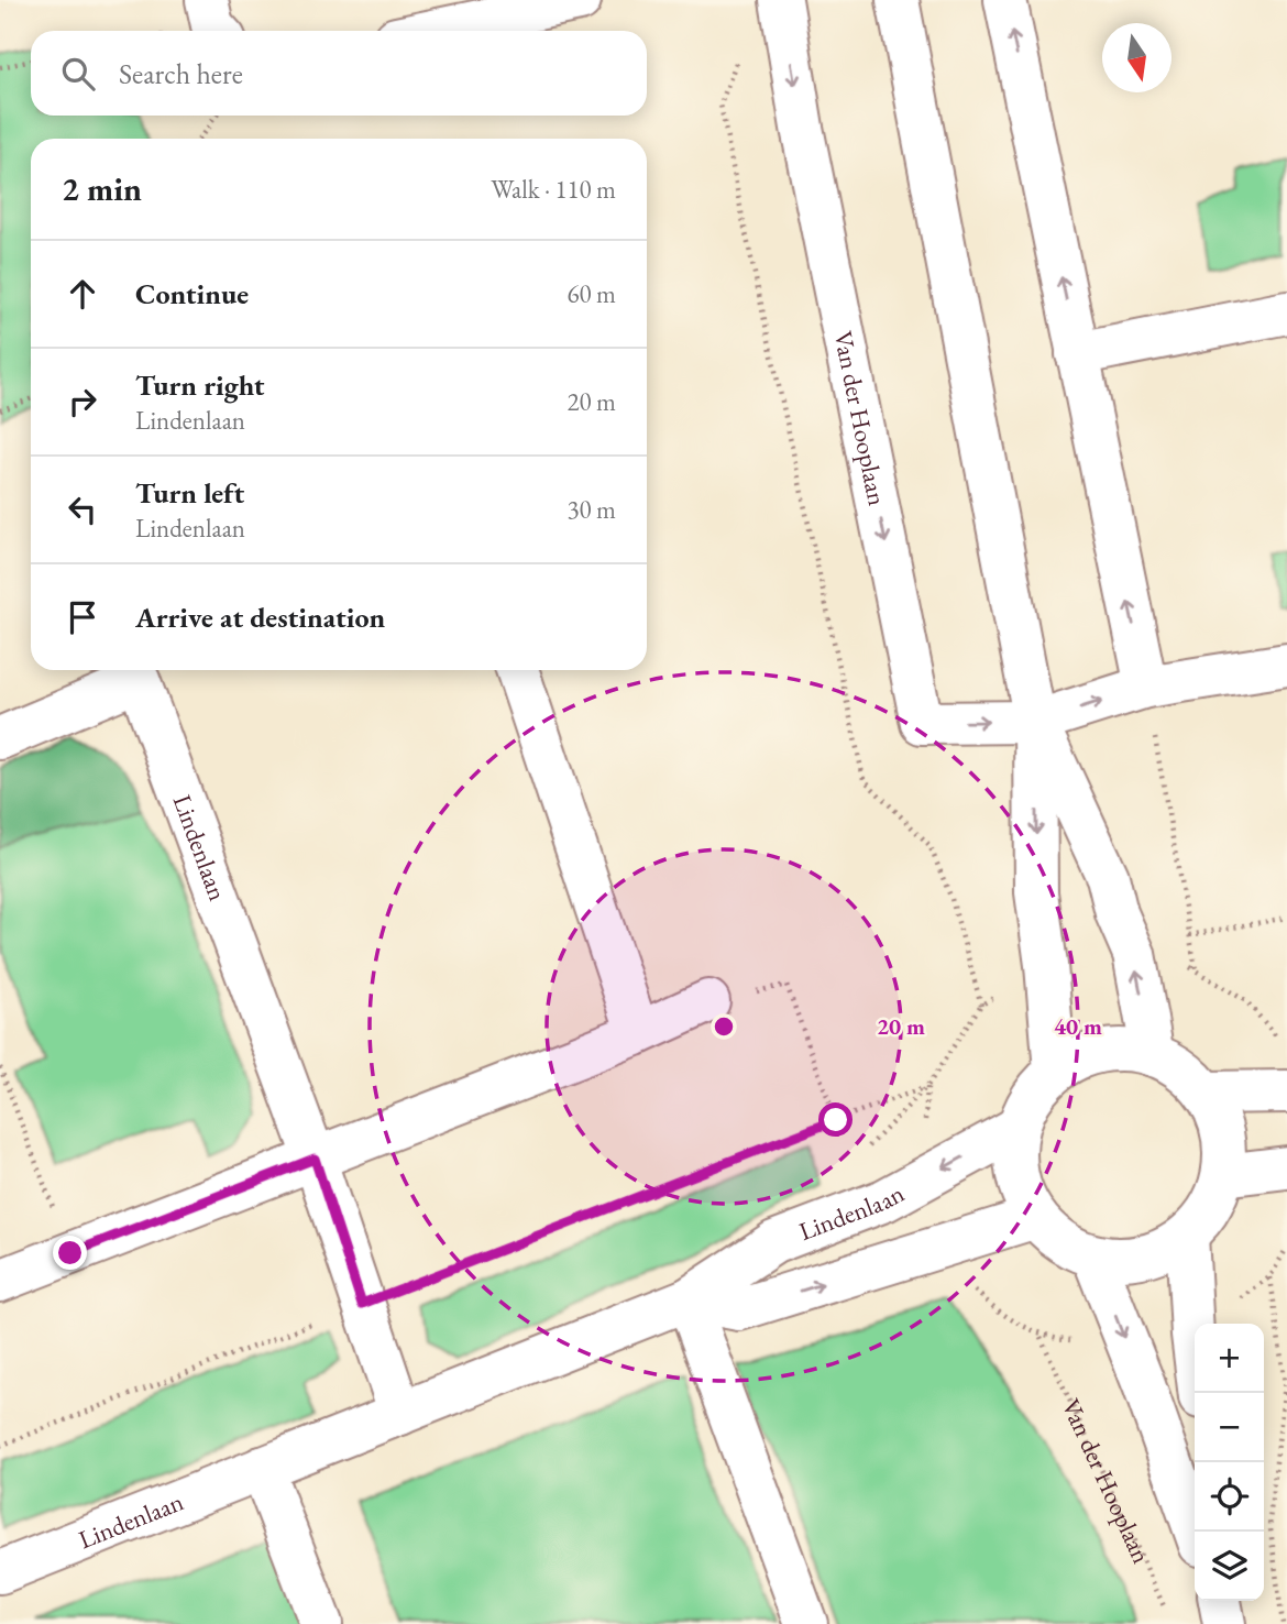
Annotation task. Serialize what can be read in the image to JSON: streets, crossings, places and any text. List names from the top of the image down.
{
  "streets": {
    "street": ["Van der Hooplaan", "Lindenlaan"]
  },
  "north": "bottom",
  "page": {
    "search": "Search here",
    "heading": ["2 min", "Walk · 110 m"],
    "list": [
      ["Continue", "60 m"],
      ["Turn right", "Lindenlaan", "20 m"],
      ["Turn left", "Lindenlaan", "30 m"],
      "Arrive at destination"
    ],
    "map_buttons": ["+", "−"]
  },
  "rings": ["20 m", "40 m"]
}
